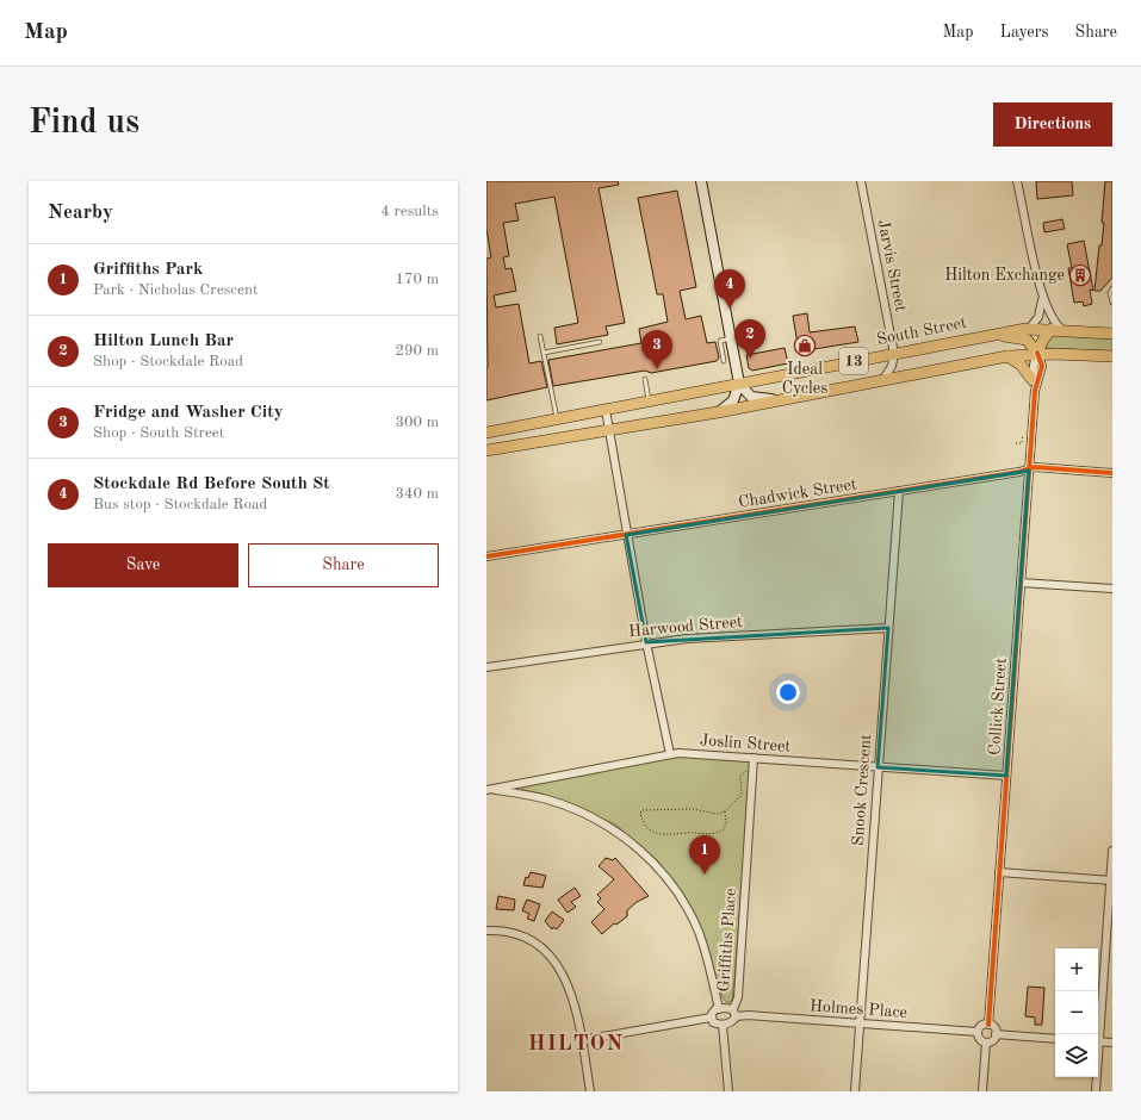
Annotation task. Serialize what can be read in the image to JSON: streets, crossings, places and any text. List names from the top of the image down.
{
  "streets": {
    "main road": ["South Street", "13"],
    "street": [
      "Jarvis Street",
      "Chadwick Street",
      "Harwood Street",
      "Collick Street",
      "Joslin Street",
      "Snook Crescent",
      "Griffiths Place",
      "Holmes Place"
    ]
  },
  "crossings": [
    ["Jarvis Street", "South Street"],
    ["13", "Collick Street"],
    ["Chadwick Street", "Collick Street"],
    ["Chadwick Street", "Snook Crescent"],
    ["Harwood Street", "Snook Crescent"],
    ["Collick Street", "Joslin Street"],
    ["Collick Street", "Holmes Place"],
    ["Joslin Street", "Snook Crescent"],
    ["Joslin Street", "Griffiths Place"],
    ["Snook Crescent", "Holmes Place"],
    ["Griffiths Place", "Holmes Place"]
  ],
  "districts": ["HILTON"],
  "places": {
    "building": ["Hilton Exchange"],
    "shop": ["Ideal Cycles"]
  },
  "page": {
    "header": "Map",
    "nav": ["Map", "Layers", "Share"],
    "buttons": [
      "Directions",
      ["Save", "Share"]
    ],
    "title": "Find us",
    "heading": ["Nearby", "4 results"],
    "list": [
      {
        "mark": "1",
        "name": "Griffiths Park",
        "note": "Park · Nicholas Crescent",
        "value": "170 m"
      },
      {
        "mark": "2",
        "name": "Hilton Lunch Bar",
        "note": "Shop · Stockdale Road",
        "value": "290 m"
      },
      {
        "mark": "3",
        "name": "Fridge and Washer City",
        "note": "Shop · South Street",
        "value": "300 m"
      },
      {
        "mark": "4",
        "name": "Stockdale Rd Before South St",
        "note": "Bus stop · Stockdale Road",
        "value": "340 m"
      }
    ],
    "pins": [
      "4",
      "2",
      "3",
      "1"
    ],
    "map_buttons": ["+", "−"]
  }
}
